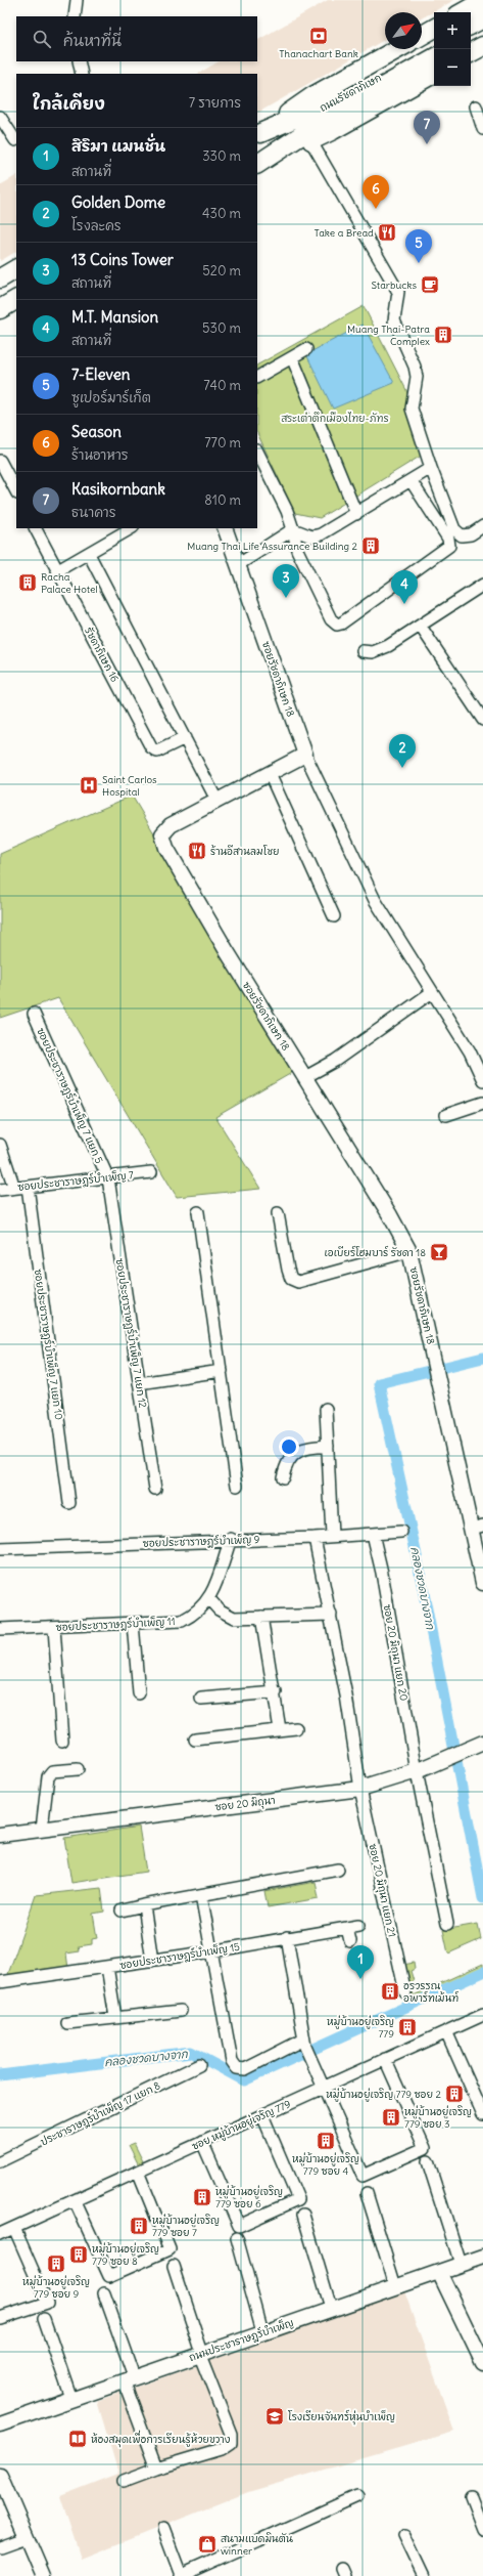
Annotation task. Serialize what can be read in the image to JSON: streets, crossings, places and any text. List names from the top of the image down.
{
  "streets": {
    "main road": ["ถนนรัชดาภิเษก"],
    "street": [
      "รัชดาภิเษก 16",
      "ซอยรัชดาภิเษก 18",
      "ซอยประชาราษฎร์บำเพ็ญ 7 แยก 5",
      "ซอยประชาราษฎร์บำเพ็ญ 7",
      "ซอยประชาราษฎร์บำเพ็ญ 7 แยก 12",
      "ซอยประชาราษฎร์บำเพ็ญ 7 แยก 10",
      "ซอยประชาราษฎร์บำเพ็ญ 9",
      "ซอยประชาราษฎร์บำเพ็ญ 11",
      "ซอย 20 มิถุนา แยก 20",
      "ซอย 20 มิถุนา",
      "ซอย 20 มิถุนา แยก 21",
      "ซอยประชาราษฎร์บำเพ็ญ 15",
      "ประชาราษฎร์บำเพ็ญ 17 แยก 8",
      "ซอย หมู่บ้านอยู่เจริญ 779",
      "ถนนประชาราษฎร์บำเพ็ญ"
    ]
  },
  "crossings": [
    ["ซอยประชาราษฎร์บำเพ็ญ 7 แยก 5", "ซอยประชาราษฎร์บำเพ็ญ 7"],
    ["ซอยประชาราษฎร์บำเพ็ญ 7 แยก 5", "ซอยประชาราษฎร์บำเพ็ญ 7 แยก 12"],
    ["ซอยประชาราษฎร์บำเพ็ญ 7", "ซอยประชาราษฎร์บำเพ็ญ 7 แยก 12"],
    ["ซอยประชาราษฎร์บำเพ็ญ 7", "ซอยประชาราษฎร์บำเพ็ญ 7 แยก 10"],
    ["ซอยประชาราษฎร์บำเพ็ญ 9", "ซอยประชาราษฎร์บำเพ็ญ 11"],
    ["ซอยประชาราษฎร์บำเพ็ญ 9", "ซอย 20 มิถุนา แยก 20"],
    ["ซอยประชาราษฎร์บำเพ็ญ 9", "ซอย 20 มิถุนา แยก 21"],
    ["ซอย 20 มิถุนา แยก 20", "ซอย 20 มิถุนา"],
    ["ซอย 20 มิถุนา", "ซอย 20 มิถุนา แยก 21"]
  ],
  "water": ["คลองชวดบางจาก"],
  "parks": ["สระเต่าตึกเมืองไทย-ภัทร"],
  "places": {
    "bank": ["Thanachart Bank"],
    "restaurant": ["Take a Bread", "ร้านอีสานลมโชย"],
    "cafe": ["Starbucks"],
    "building": [
      "Muang Thai-Patra Complex",
      "Muang Thai Life Assurance Building 2",
      "Racha Palace Hotel",
      "อรวรรณ อพาร์ทเม้นท์",
      "หมู่บ้านอยู่เจริญ 779",
      "หมู่บ้านอยู่เจริญ 779 ซอย 2",
      "หมู่บ้านอยู่เจริญ 779 ซอย 3",
      "หมู่บ้านอยู่เจริญ 779 ซอย 4",
      "หมู่บ้านอยู่เจริญ 779 ซอย 6",
      "หมู่บ้านอยู่เจริญ 779 ซอย 7",
      "หมู่บ้านอยู่เจริญ 779 ซอย 8",
      "หมู่บ้านอยู่เจริญ 779 ซอย 9"
    ],
    "hospital": ["Saint Carlos Hospital"],
    "bar": ["เอเบียร์โฮมบาร์ รัชดา 18"],
    "school or university": ["โรงเรียนจันทร์หุ่นบำเพ็ญ"],
    "library": ["ห้องสมุดเพื่อการเรียนรู้ห้วยขวาง"],
    "shop": ["สนามแบดมินตัน winner"]
  },
  "north": "top right",
  "page": {
    "map_buttons": ["+", "−"],
    "search": "ค้นหาที่นี่",
    "heading": ["ใกล้เคียง", "7 รายการ"],
    "pins": [
      "7",
      "6",
      "5",
      "3",
      "4",
      "2",
      "1"
    ],
    "list": [
      {
        "mark": "1",
        "name": "สิริมา แมนชั่น",
        "note": "สถานที่",
        "value": "330 m"
      },
      {
        "mark": "2",
        "name": "Golden Dome",
        "note": "โรงละคร",
        "value": "430 m"
      },
      {
        "mark": "3",
        "name": "13 Coins Tower",
        "note": "สถานที่",
        "value": "520 m"
      },
      {
        "mark": "4",
        "name": "M.T. Mansion",
        "note": "สถานที่",
        "value": "530 m"
      },
      {
        "mark": "5",
        "name": "7-Eleven",
        "note": "ซูเปอร์มาร์เก็ต",
        "value": "740 m"
      },
      {
        "mark": "6",
        "name": "Season",
        "note": "ร้านอาหาร",
        "value": "770 m"
      },
      {
        "mark": "7",
        "name": "Kasikornbank",
        "note": "ธนาคาร",
        "value": "810 m"
      }
    ]
  }
}
